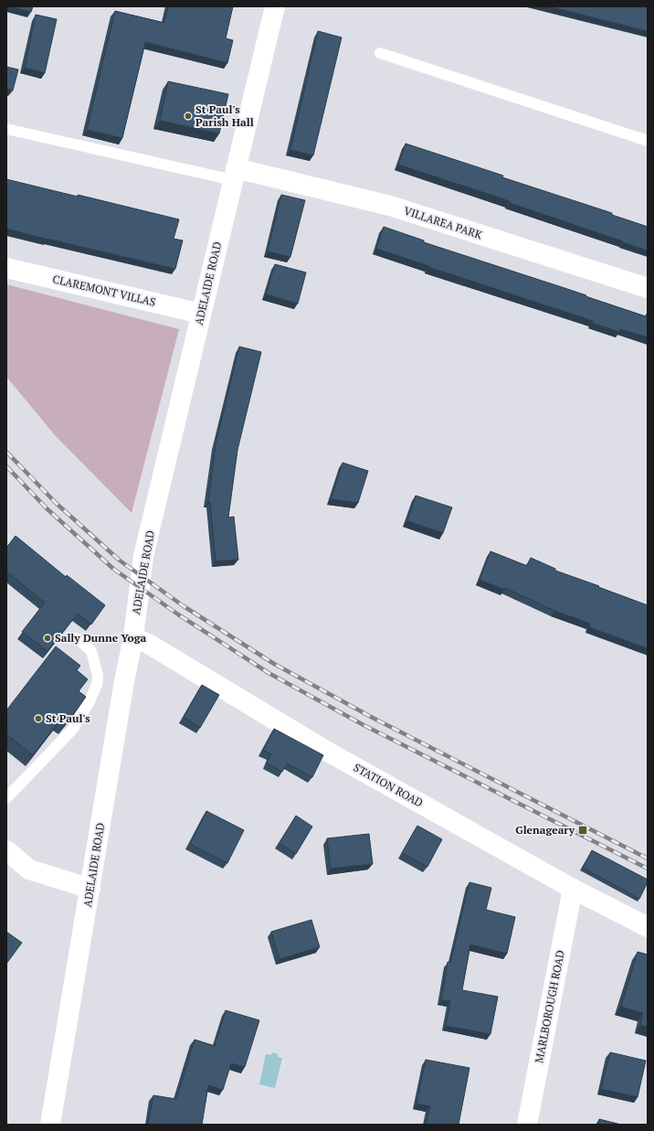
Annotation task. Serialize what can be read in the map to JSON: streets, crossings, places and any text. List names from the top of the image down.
{
  "streets": {
    "street": [
      "VILLAREA PARK",
      "ADELAIDE ROAD",
      "CLAREMONT VILLAS",
      "STATION ROAD",
      "MARLBOROUGH ROAD"
    ]
  },
  "crossings": [
    ["VILLAREA PARK", "ADELAIDE ROAD"],
    ["ADELAIDE ROAD", "CLAREMONT VILLAS"],
    ["ADELAIDE ROAD", "STATION ROAD"],
    ["STATION ROAD", "MARLBOROUGH ROAD"]
  ],
  "places": {
    "other": ["St Paul's Parish Hall", "Sally Dunne Yoga", "St Paul's"],
    "transit": ["Glenageary"]
  }
}
